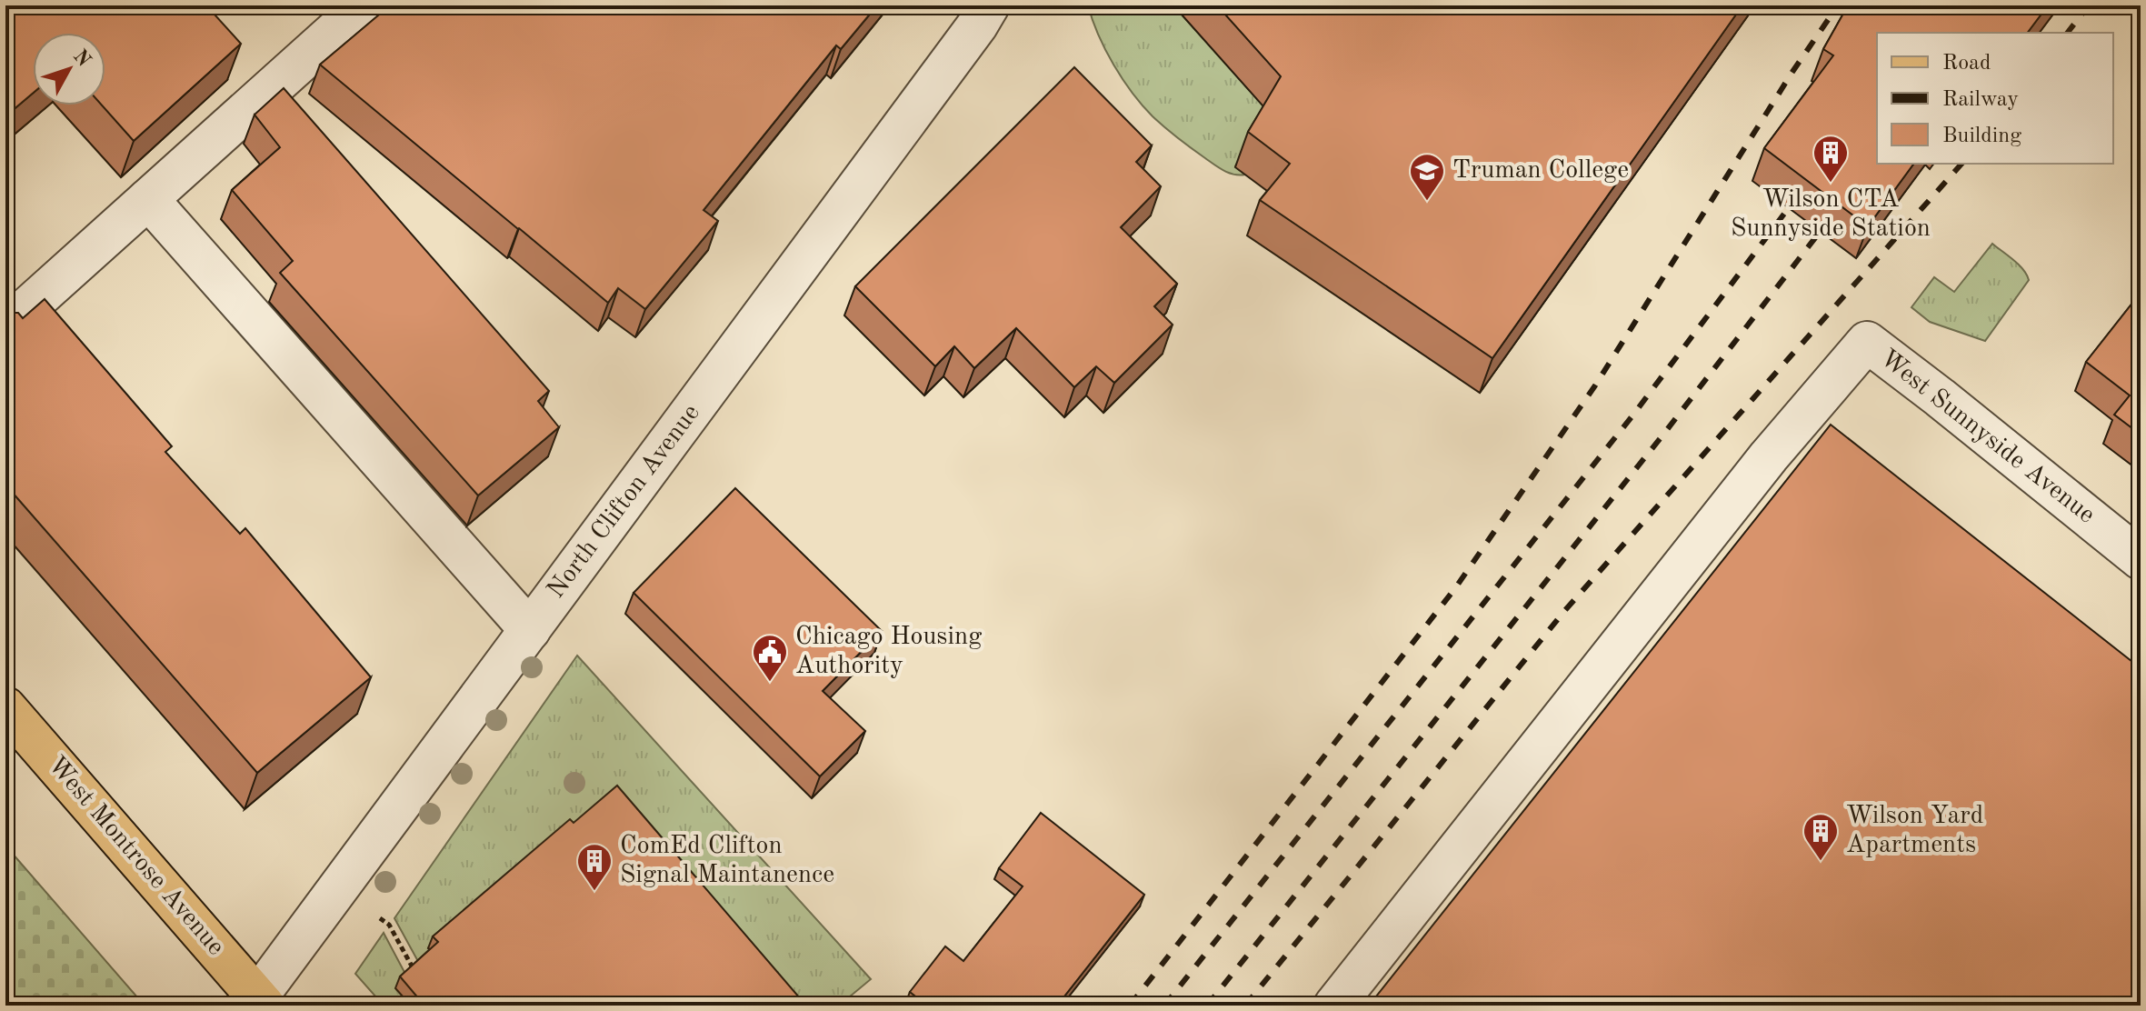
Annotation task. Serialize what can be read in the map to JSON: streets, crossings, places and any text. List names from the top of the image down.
{
  "streets": {
    "main road": ["West Montrose Avenue"],
    "street": ["West Sunnyside Avenue", "North Clifton Avenue"]
  },
  "crossings": [
    ["North Clifton Avenue", "West Montrose Avenue"]
  ],
  "places": {
    "building": ["Wilson CTA Sunnyside Station", "Wilson Yard Apartments", "ComEd Clifton Signal Maintanence"],
    "school or university": ["Truman College"],
    "public building": ["Chicago Housing Authority"]
  },
  "legend": ["Road", "Railway", "Building"],
  "north": "top right"
}
